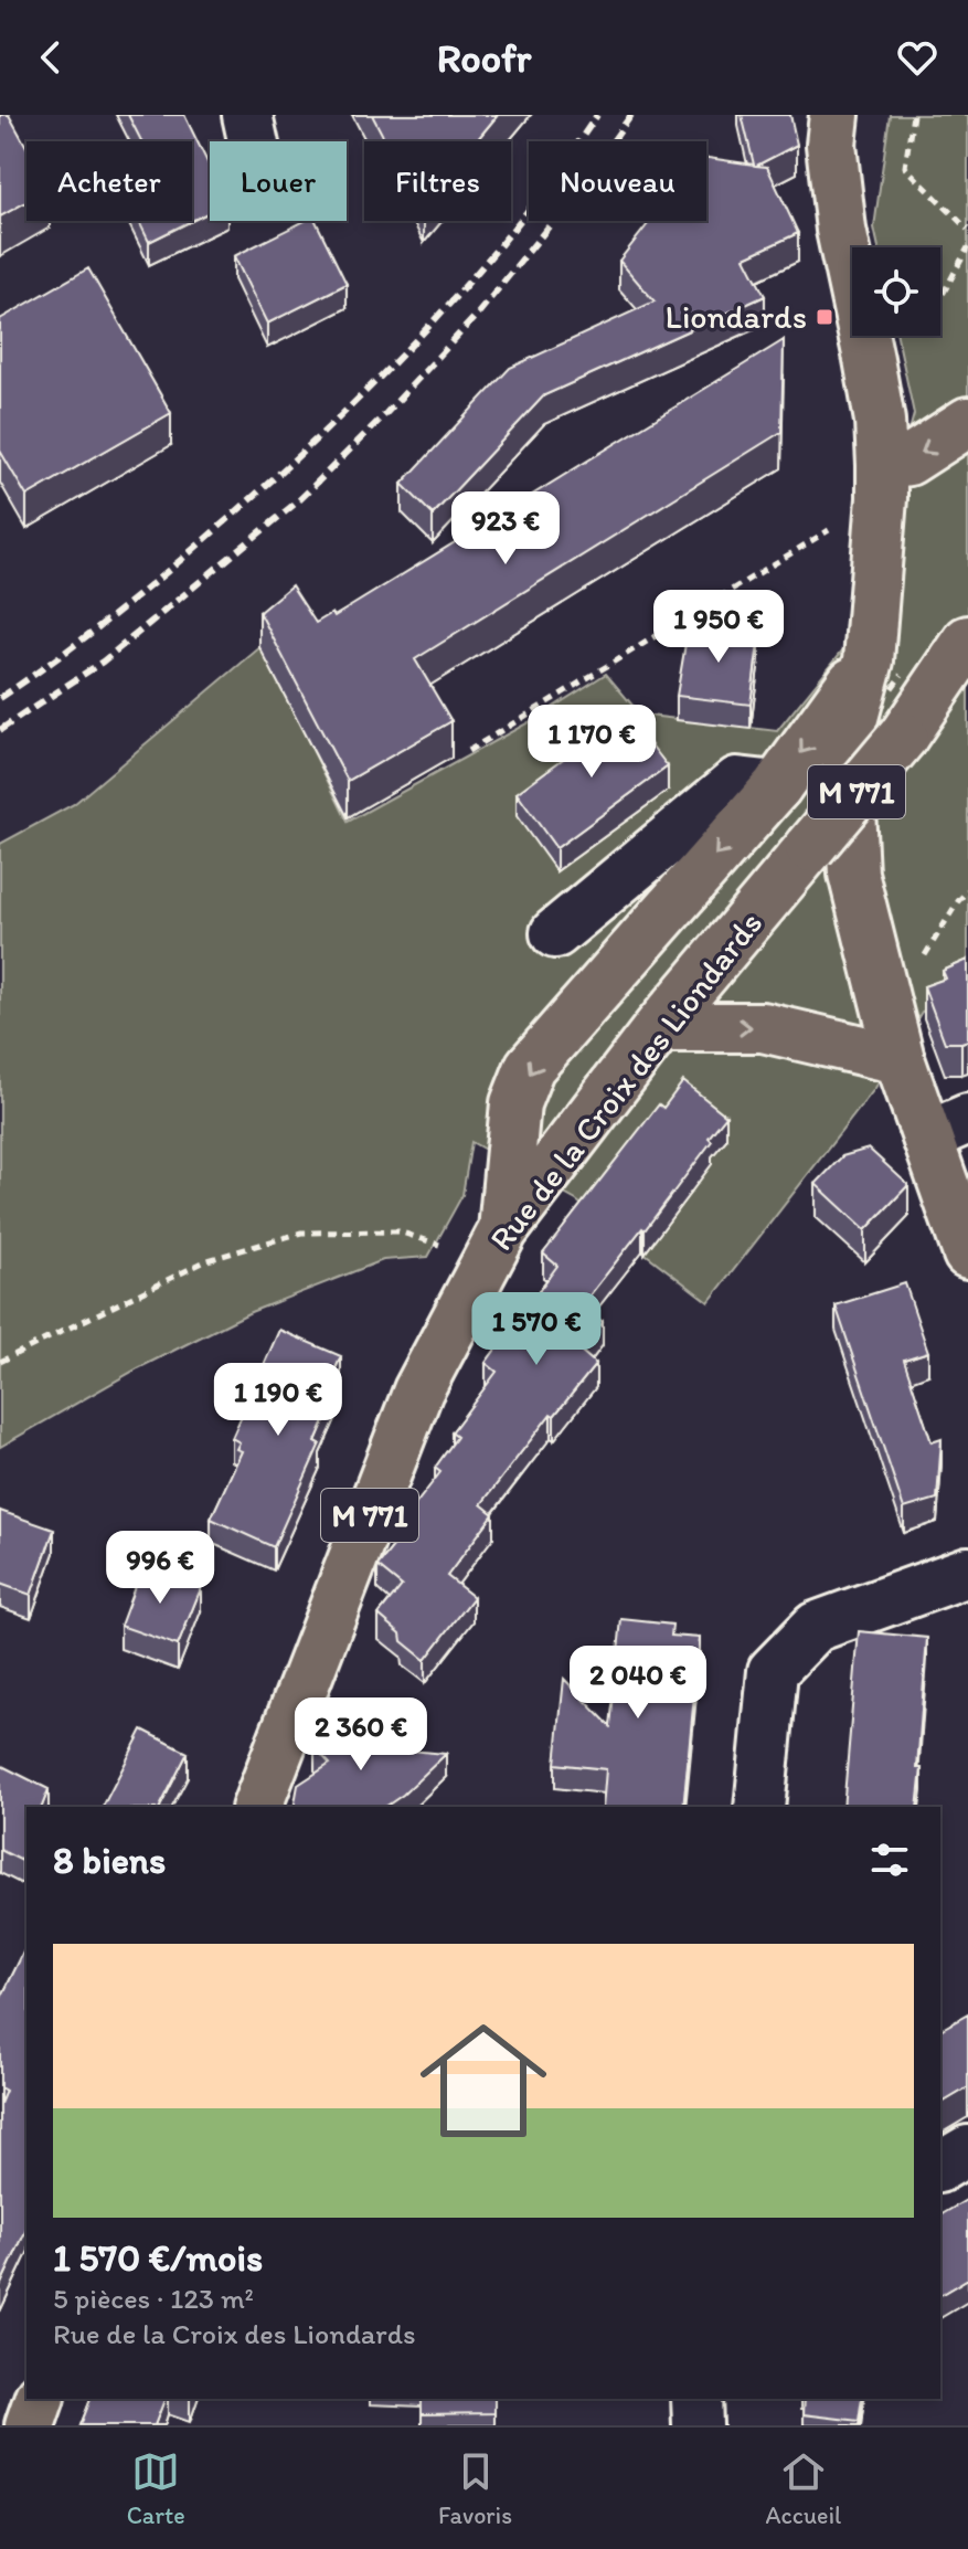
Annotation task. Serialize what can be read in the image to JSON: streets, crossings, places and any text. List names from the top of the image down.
{
  "streets": {
    "main road": ["M 771", "Rue de la Croix des Liondards"]
  },
  "places": {
    "transit": ["Liondards"]
  },
  "page": {
    "header": "Roofr",
    "chip": [
      "Acheter",
      "Louer",
      "Filtres",
      "Nouveau"
    ],
    "price": [
      "923 €",
      "1 950 €",
      "1 170 €",
      "1 570 €",
      "1 190 €",
      "996 €",
      "2 040 €",
      "2 360 €"
    ],
    "heading": "8 biens",
    "list": [
      {
        "name": "1 570 €/mois",
        "note": "5 pièces · 123 m² · Rue de la Croix des Liondards"
      }
    ],
    "tabs": ["Carte", "Favoris", "Accueil"]
  }
}
